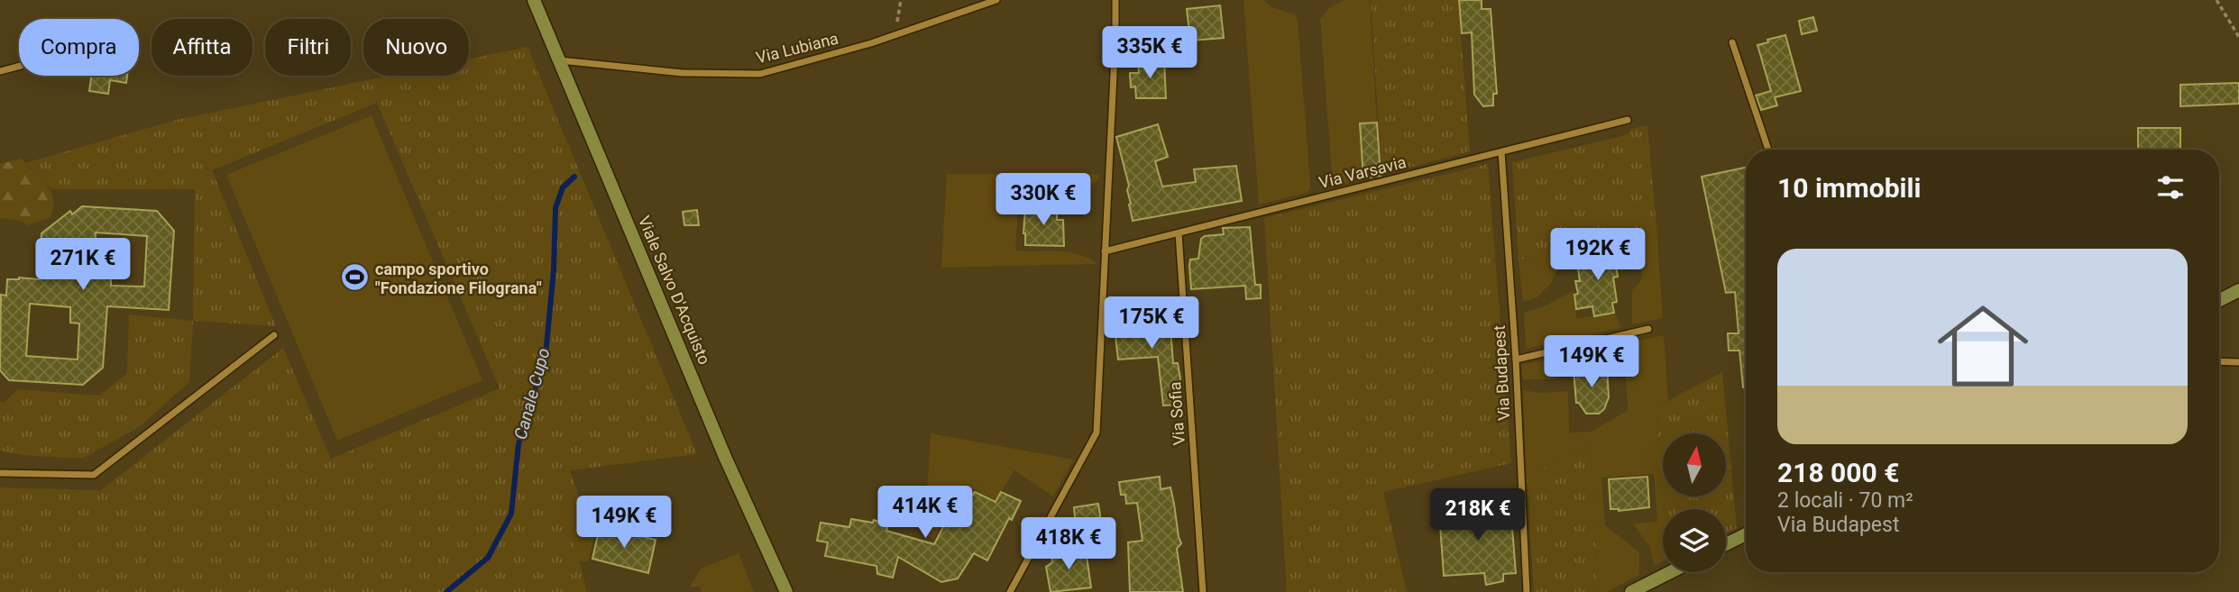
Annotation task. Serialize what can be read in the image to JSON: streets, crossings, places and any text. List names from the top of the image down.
{
  "streets": {
    "street": [
      "Via Lubiana",
      "Via Varsavia",
      "Viale Salvo D'Acquisto",
      "Via Budapest",
      "Via Sofia"
    ]
  },
  "crossings": [
    ["Via Lubiana", "Viale Salvo D'Acquisto"],
    ["Via Varsavia", "Via Budapest"],
    ["Via Varsavia", "Via Sofia"]
  ],
  "water": ["Canale Cupo"],
  "places": {
    "sports": ["campo sportivo \"Fondazione Filograna\""]
  },
  "north": "top",
  "page": {
    "chip": [
      "Compra",
      "Affitta",
      "Filtri",
      "Nuovo"
    ],
    "price": [
      "335K €",
      "330K €",
      "192K €",
      "271K €",
      "175K €",
      "149K €",
      "414K €",
      "218K €",
      "149K €",
      "418K €"
    ],
    "heading": "10 immobili",
    "list": [
      {
        "name": "218 000 €",
        "note": "2 locali · 70 m² · Via Budapest"
      }
    ]
  }
}
